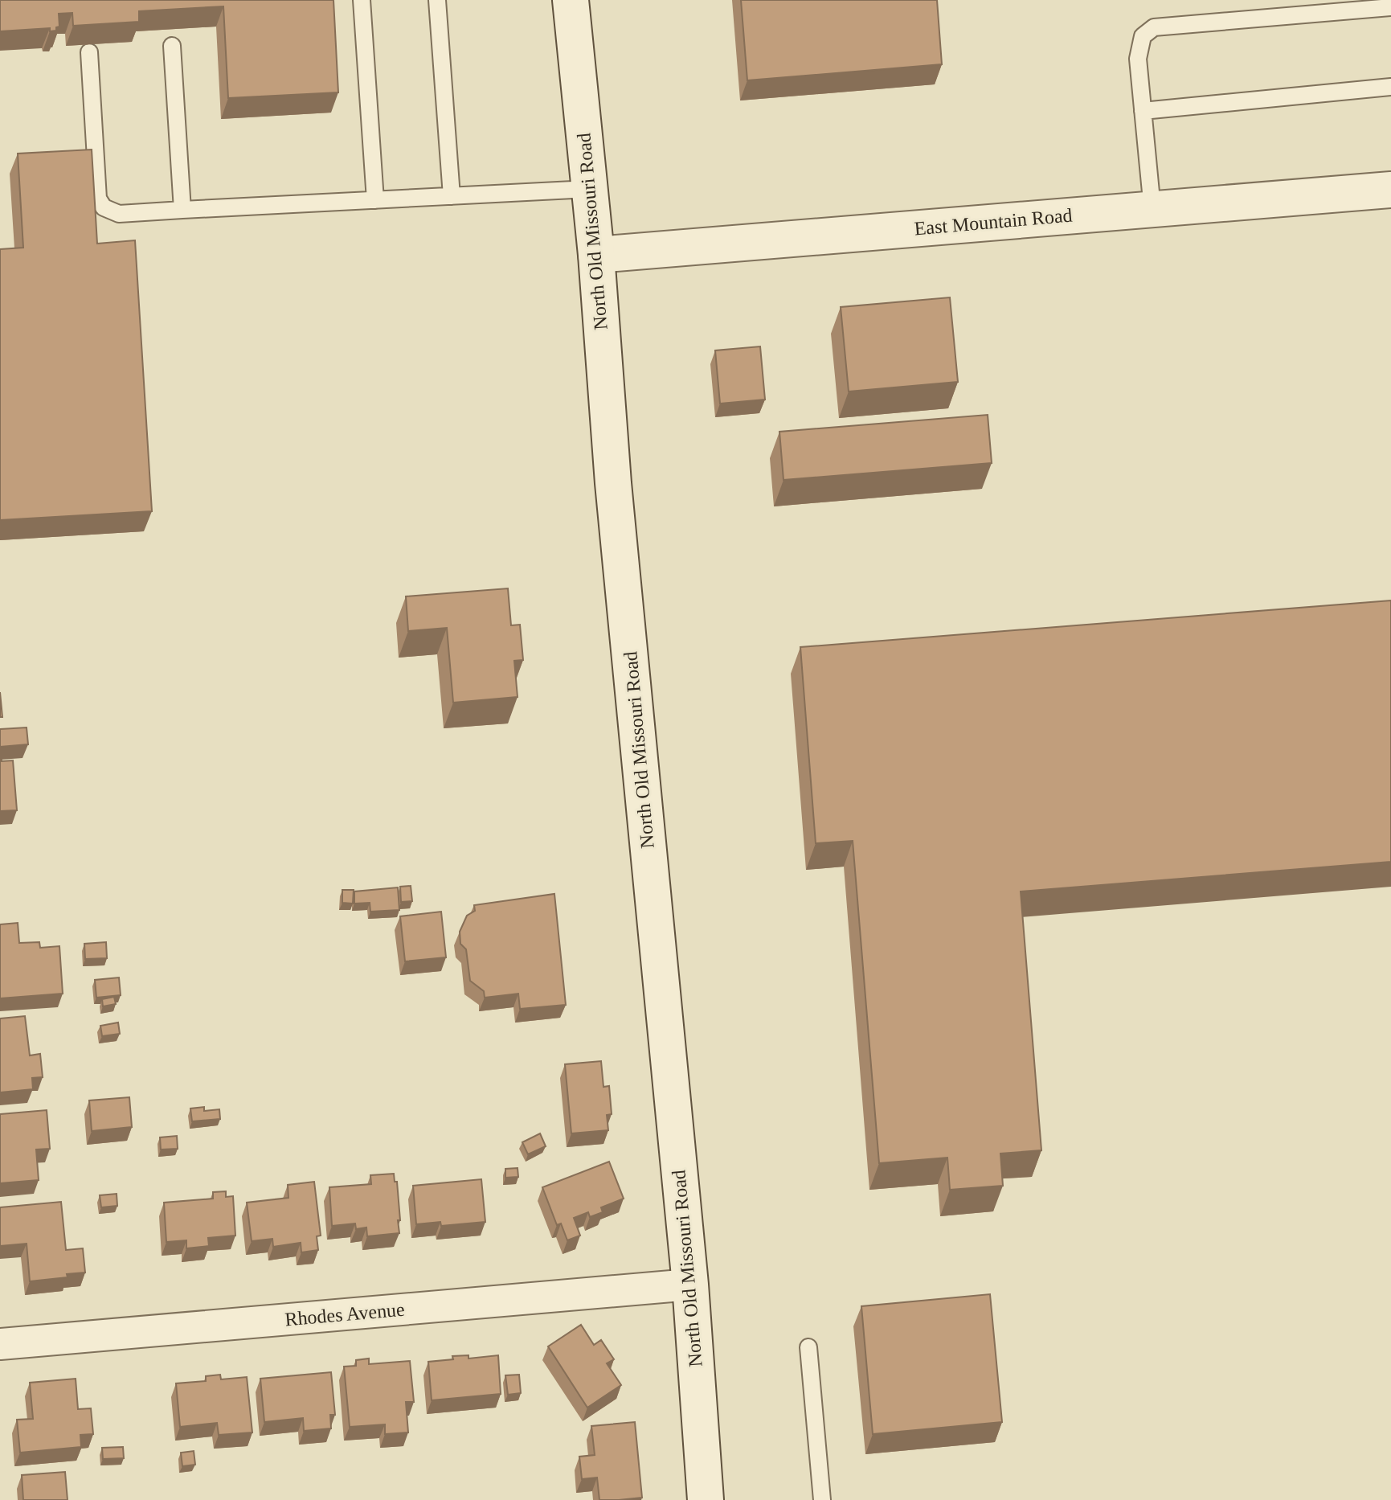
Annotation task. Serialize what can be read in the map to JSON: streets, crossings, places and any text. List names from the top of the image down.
{
  "streets": {
    "main road": ["East Mountain Road", "North Old Missouri Road"],
    "street": ["Rhodes Avenue"]
  },
  "crossings": [
    ["East Mountain Road", "North Old Missouri Road"],
    ["North Old Missouri Road", "Rhodes Avenue"]
  ]
}
